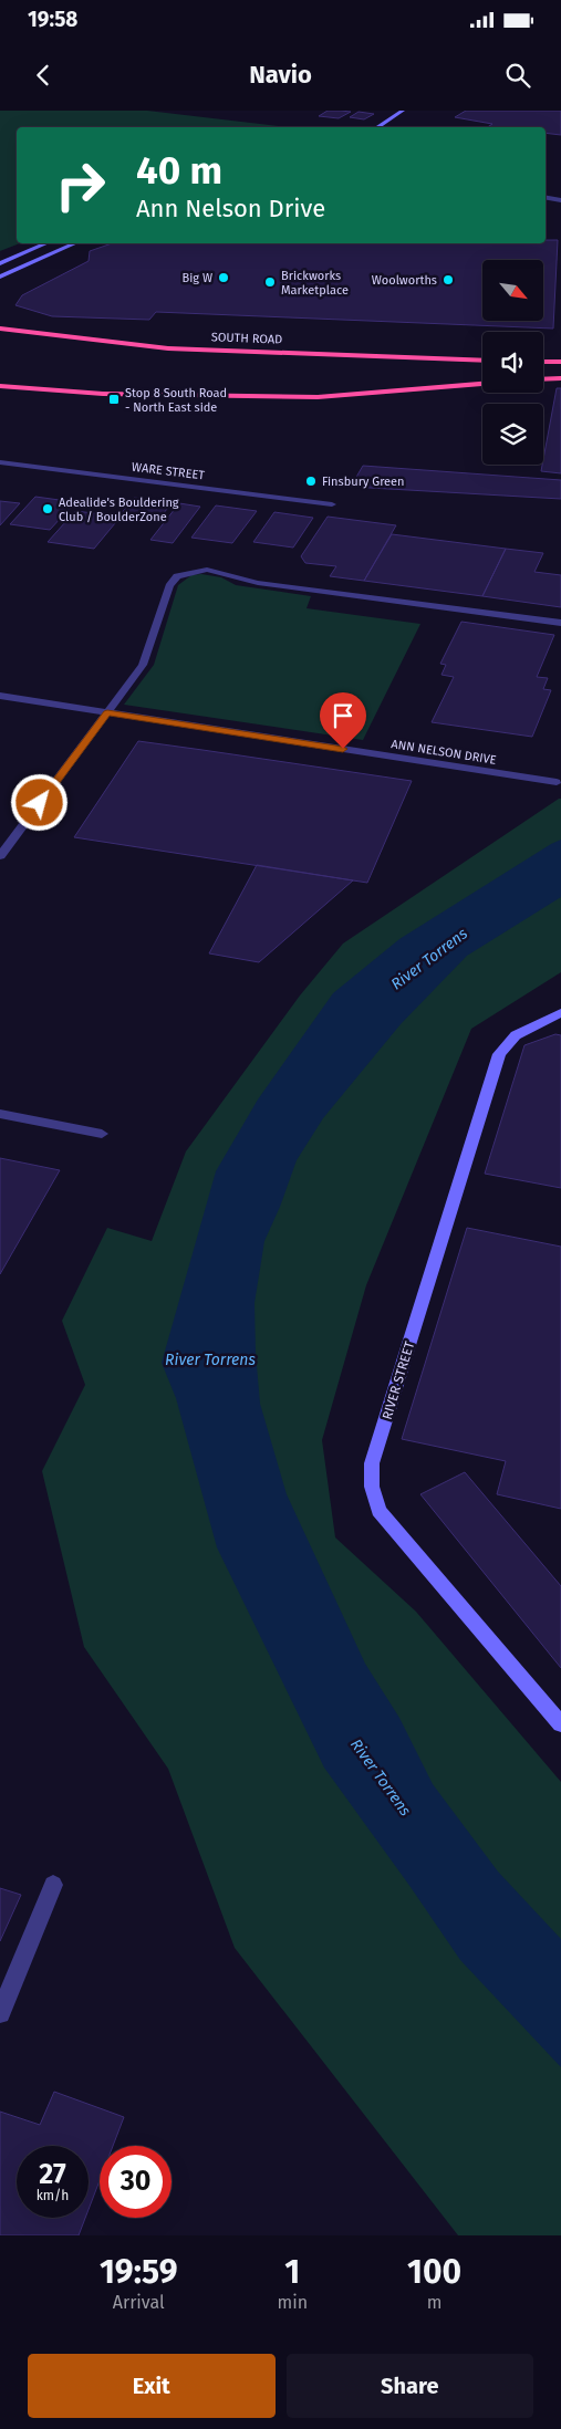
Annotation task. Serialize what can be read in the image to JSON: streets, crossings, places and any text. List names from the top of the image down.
{
  "streets": {
    "highway": ["SOUTH ROAD"],
    "street": ["WARE STREET", "ANN NELSON DRIVE", "RIVER STREET"]
  },
  "water": ["River Torrens"],
  "places": {
    "other": [
      "Big W",
      "Woolworths",
      "Brickworks Marketplace",
      "Finsbury Green",
      "Adealide's Bouldering Club / BoulderZone"
    ],
    "transit": ["Stop 8 South Road - North East side"]
  },
  "north": "bottom right",
  "page": {
    "status": "19:58",
    "header": "Navio",
    "turn": ["40 m", "Ann Nelson Drive"],
    "speed": "27 km/h",
    "limit": "30",
    "eta": [
      "19:59",
      "Arrival",
      "1",
      "min",
      "100",
      "m"
    ],
    "buttons": ["Exit", "Share"]
  }
}
